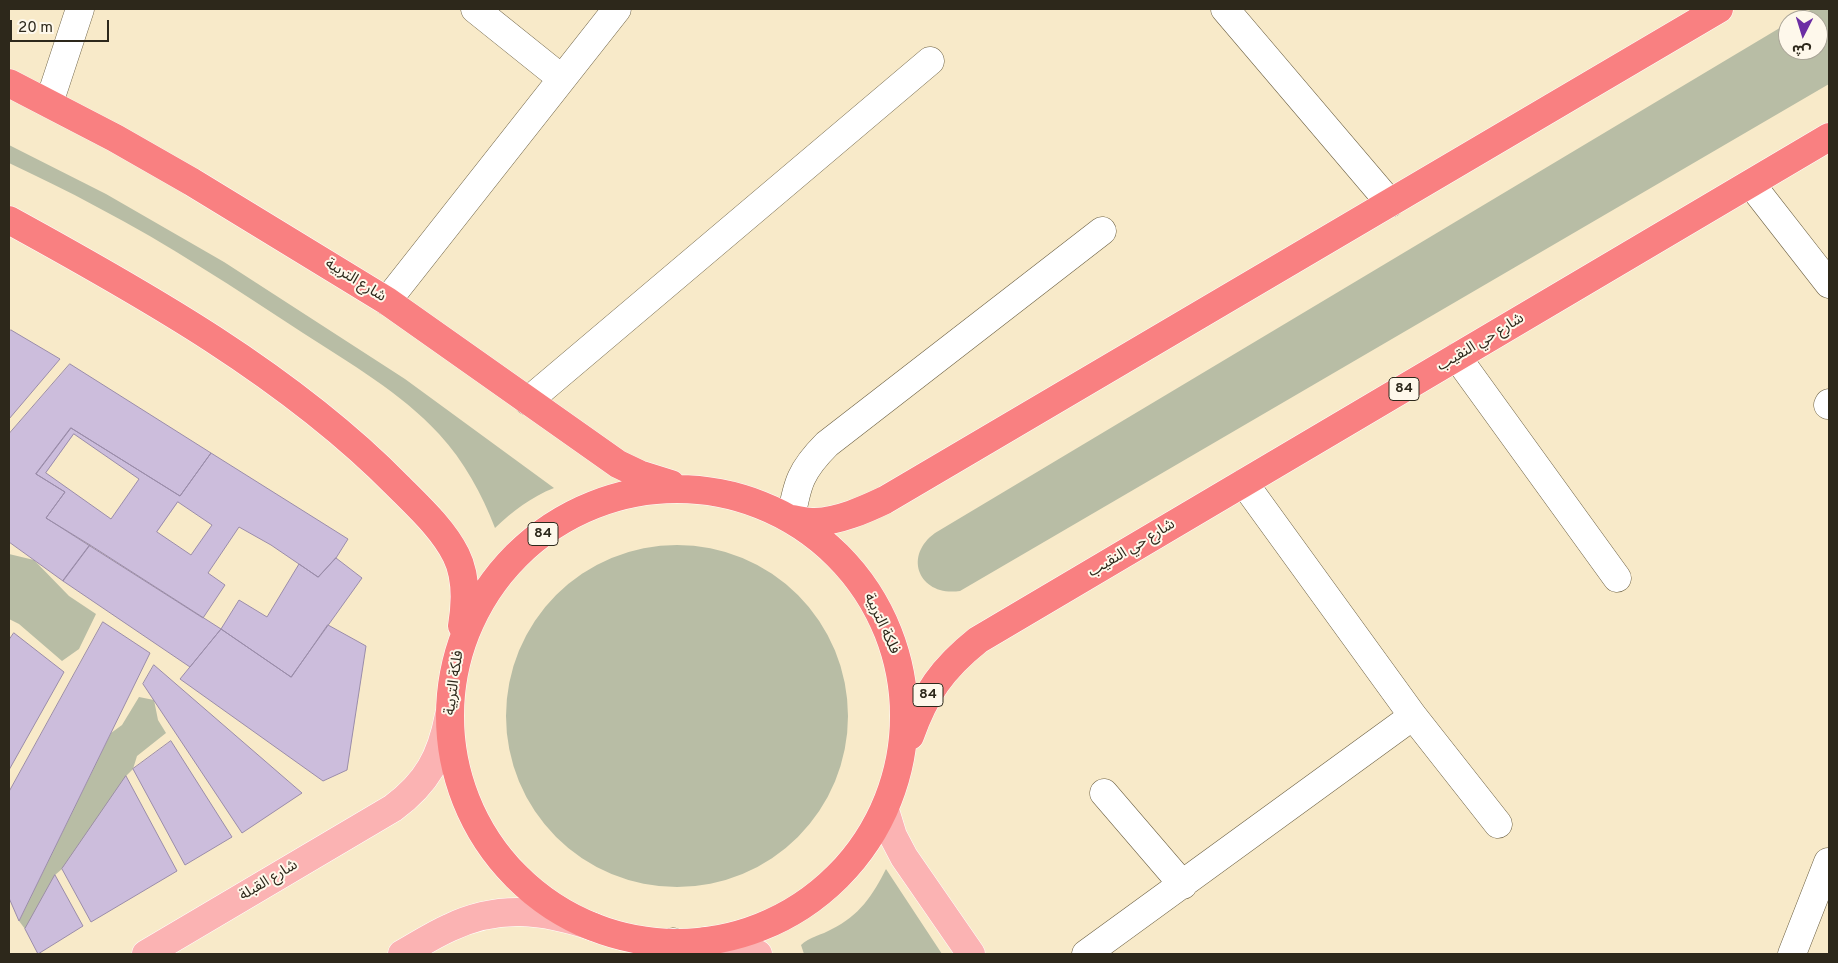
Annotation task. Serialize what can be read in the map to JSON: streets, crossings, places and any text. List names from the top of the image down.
{
  "streets": {
    "highway": [
      "شارع التربية",
      "شارع حي النقيب",
      "84",
      "فلكة التربية"
    ],
    "main road": ["شارع القبلة"]
  },
  "crossings": [
    ["شارع التربية", "فلكة التربية"],
    ["شارع حي النقيب", "فلكة التربية"],
    ["84", "فلكة التربية"],
    ["فلكة التربية", "شارع القبلة"]
  ],
  "scale_bar": "20 m",
  "north": "bottom"
}
